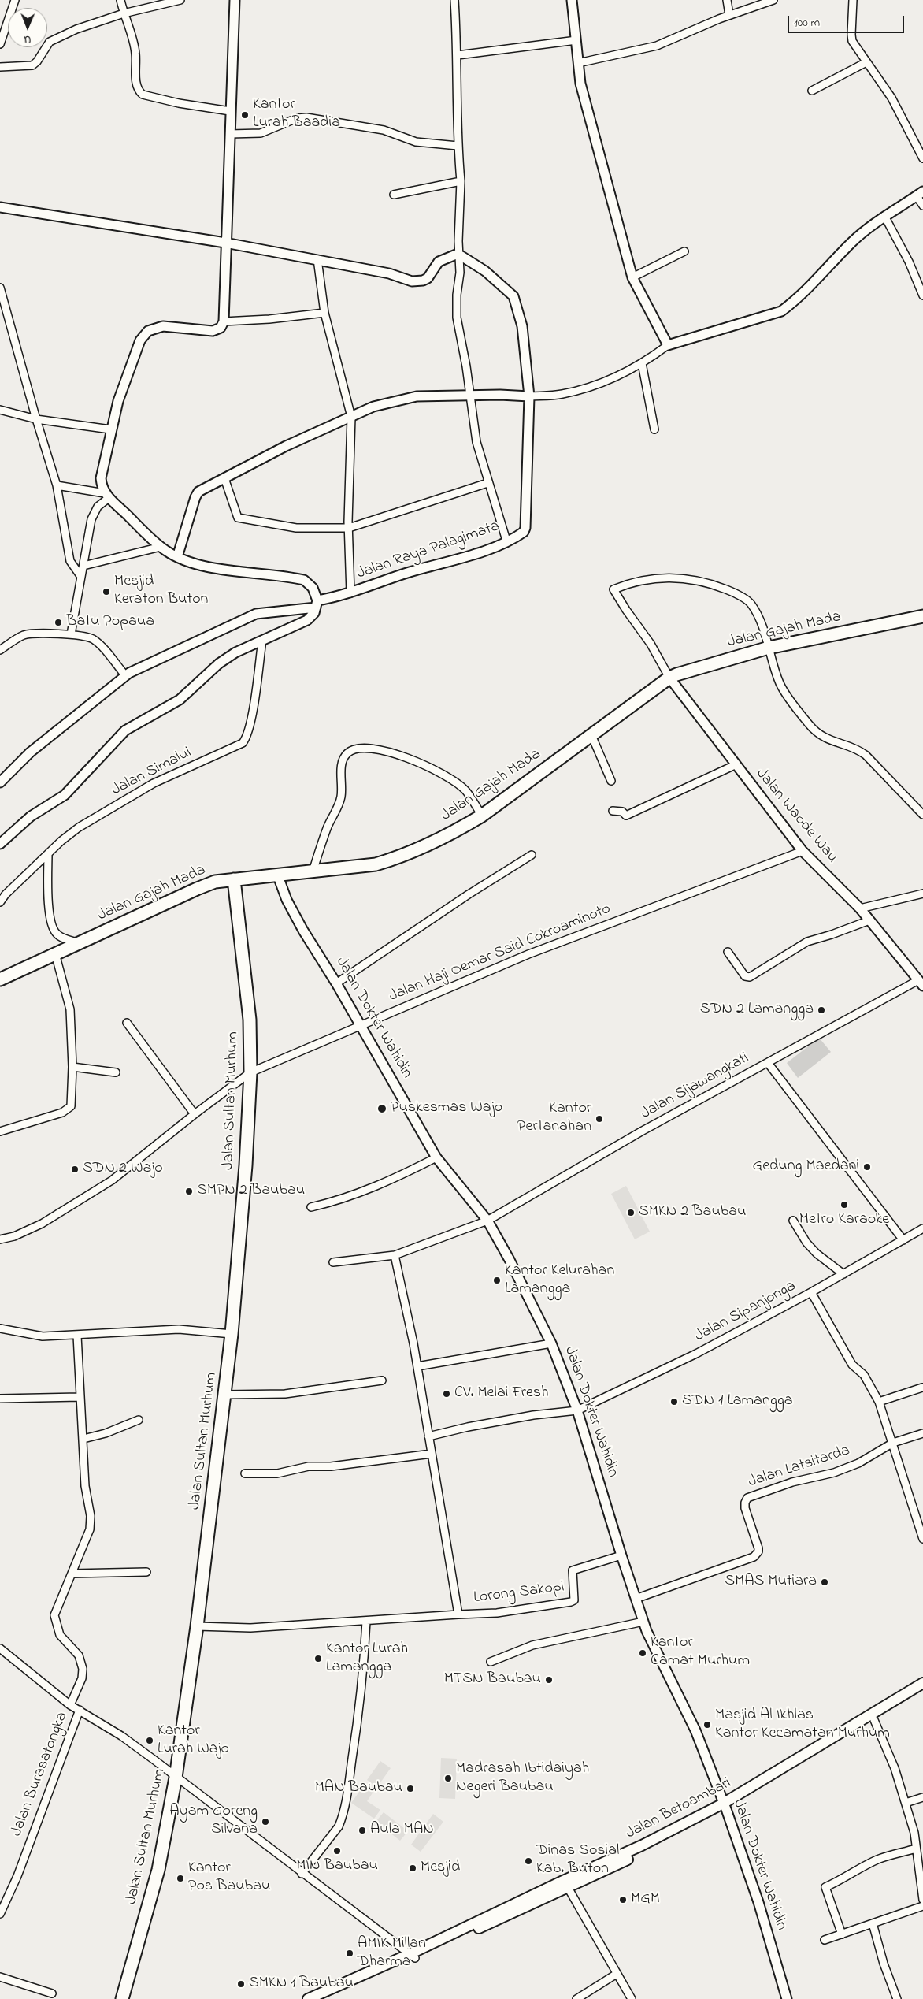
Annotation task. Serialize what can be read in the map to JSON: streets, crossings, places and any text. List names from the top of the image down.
{
  "streets": {
    "highway": ["Jalan Gajah Mada", "Jalan Sultan Murhum"],
    "main road": ["Jalan Betoambari"],
    "street": [
      "Jalan Raya Palagimata",
      "Jalan Simalui",
      "Jalan Waode Wau",
      "Jalan Haji Oemar Said Cokroaminoto",
      "Jalan Dokter Wahidin",
      "Jalan Sijawangkati",
      "Jalan Sipanjonga",
      "Jalan Latsitarda",
      "Lorong Sakopi",
      "Jalan Burasatongka"
    ]
  },
  "crossings": [
    ["Jalan Gajah Mada", "Jalan Waode Wau"],
    ["Jalan Gajah Mada", "Jalan Dokter Wahidin"],
    ["Jalan Gajah Mada", "Jalan Sultan Murhum"],
    ["Jalan Waode Wau", "Jalan Haji Oemar Said Cokroaminoto"],
    ["Jalan Waode Wau", "Jalan Sijawangkati"],
    ["Jalan Haji Oemar Said Cokroaminoto", "Jalan Dokter Wahidin"],
    ["Jalan Haji Oemar Said Cokroaminoto", "Jalan Sultan Murhum"],
    ["Jalan Dokter Wahidin", "Jalan Sijawangkati"],
    ["Jalan Dokter Wahidin", "Jalan Sipanjonga"],
    ["Jalan Dokter Wahidin", "Jalan Latsitarda"],
    ["Jalan Dokter Wahidin", "Lorong Sakopi"],
    ["Jalan Dokter Wahidin", "Jalan Betoambari"]
  ],
  "places": [
    "Kantor Lurah Baadia",
    "Mesjid Keraton Buton",
    "Batu Popaua",
    "SDN 2 Lamangga",
    "Puskesmas Wajo",
    "Kantor Pertanahan",
    "Gedung Maedani",
    "SDN 2 Wajo",
    "SMPN 2 Baubau",
    "Metro Karaoke",
    "SMKN 2 Baubau",
    "Kantor Kelurahan Lamangga",
    "CV. Melai Fresh",
    "SDN 1 Lamangga",
    "SMAS Mutiara",
    "Kantor Camat Murhum",
    "Kantor Lurah Lamangga",
    "MTSN Baubau",
    "Masjid Al Ikhlas Kantor Kecamatan Murhum",
    "Kantor Lurah Wajo",
    "Madrasah Ibtidaiyah Negeri Baubau",
    "MAN Baubau",
    "Ayam Goreng Silvana",
    "Aula MAN",
    "MIN Baubau",
    "Dinas Sosial Kab. Buton",
    "Mesjid",
    "Kantor Pos Baubau",
    "MGM",
    "AMIK Millan Dharma",
    "SMKN 1 Baubau"
  ],
  "scale_bar": "100 m",
  "north": "bottom"
}
